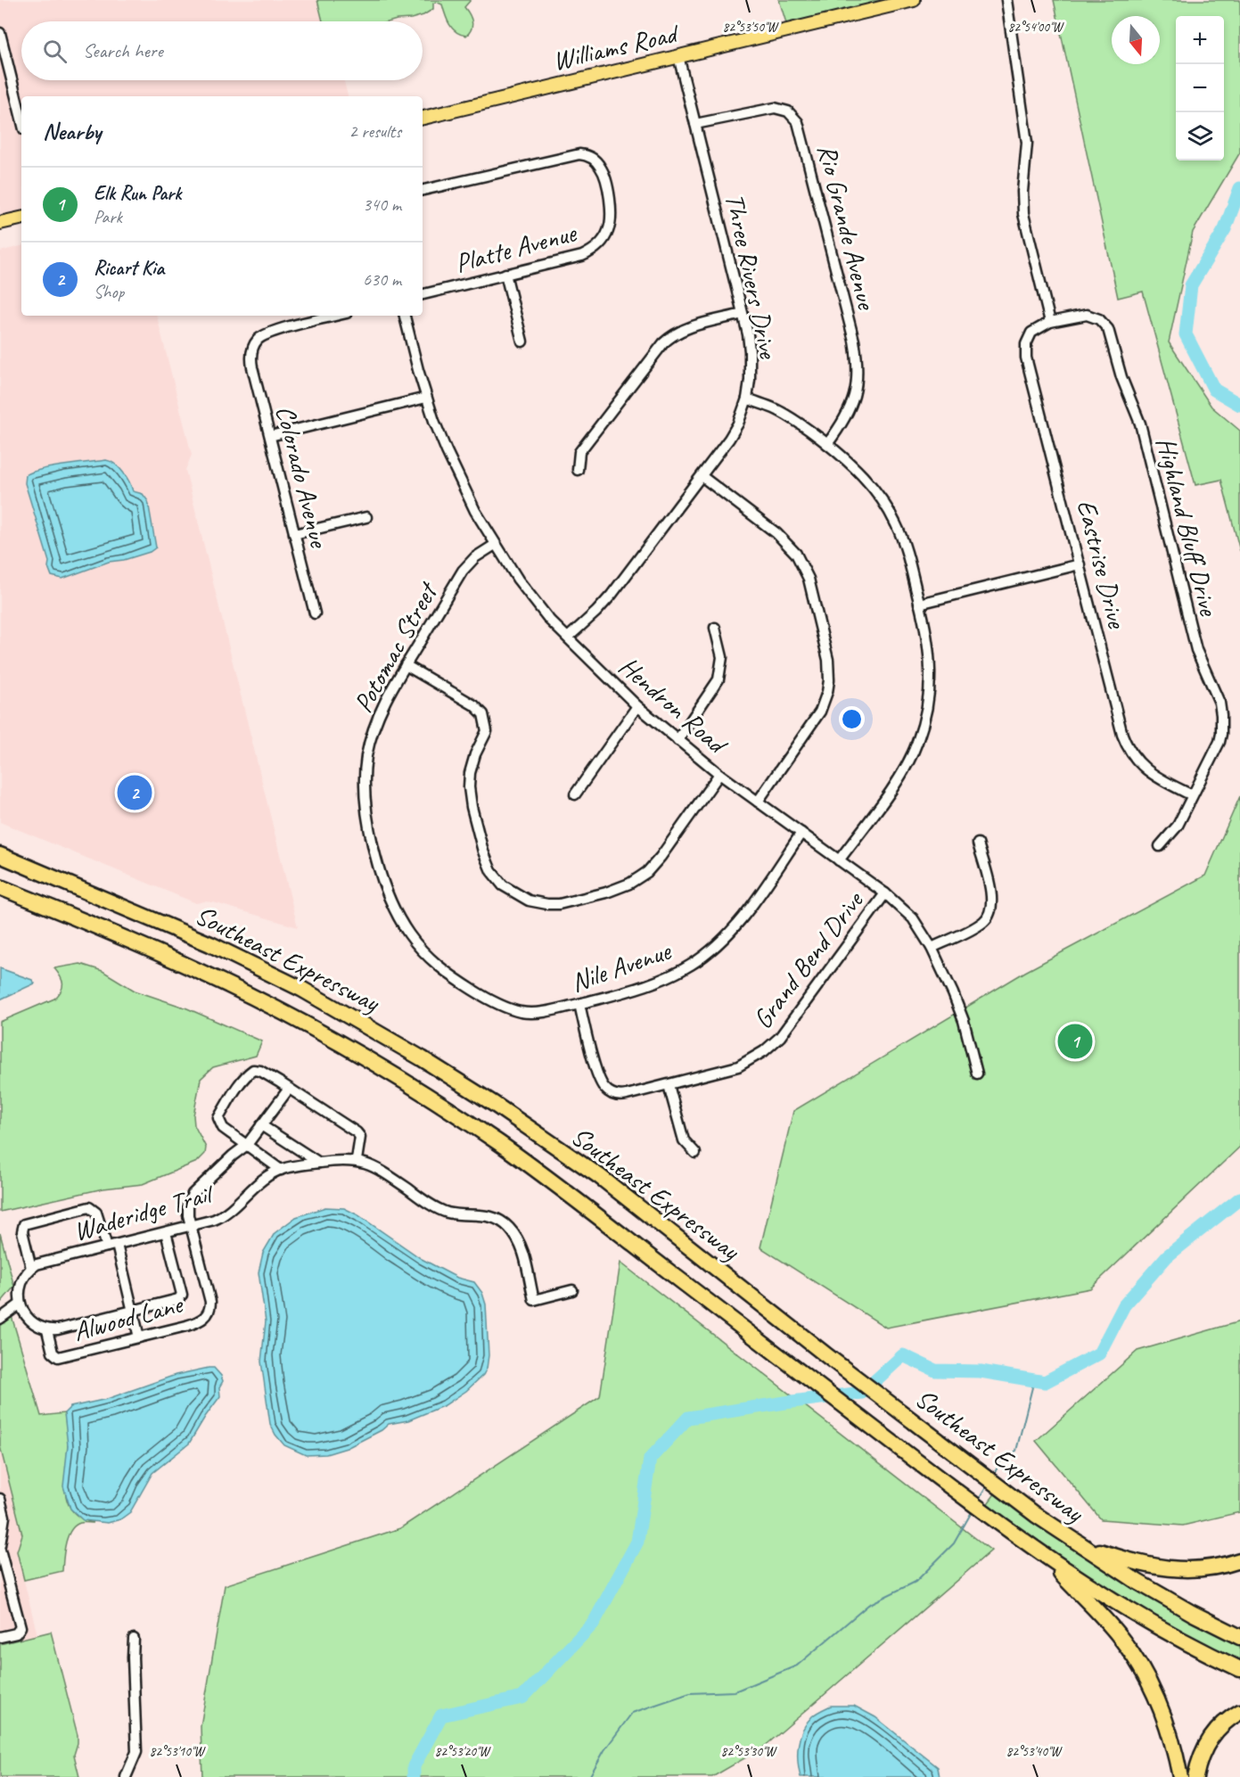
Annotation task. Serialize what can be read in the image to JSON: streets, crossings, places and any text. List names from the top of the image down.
{
  "streets": {
    "highway": ["Southeast Expressway"],
    "main road": ["Williams Road"],
    "street": [
      "Rio Grande Avenue",
      "Platte Avenue",
      "Three Rivers Drive",
      "Colorado Avenue",
      "Highland Bluff Drive",
      "Eastrise Drive",
      "Potomac Street",
      "Hendron Road",
      "Grand Bend Drive",
      "Nile Avenue",
      "Waderidge Trail",
      "Alwood Lane"
    ]
  },
  "crossings": [
    ["Williams Road", "Three Rivers Drive"],
    ["Rio Grande Avenue", "Three Rivers Drive"],
    ["Three Rivers Drive", "Hendron Road"],
    ["Highland Bluff Drive", "Eastrise Drive"],
    ["Potomac Street", "Hendron Road"],
    ["Potomac Street", "Nile Avenue"],
    ["Hendron Road", "Grand Bend Drive"],
    ["Hendron Road", "Nile Avenue"],
    ["Grand Bend Drive", "Nile Avenue"],
    ["Waderidge Trail", "Alwood Lane"]
  ],
  "north": "bottom",
  "page": {
    "map_buttons": ["+", "−"],
    "search": "Search here",
    "heading": ["Nearby", "2 results"],
    "list": [
      {
        "mark": "1",
        "name": "Elk Run Park",
        "note": "Park",
        "value": "340 m"
      },
      {
        "mark": "2",
        "name": "Ricart Kia",
        "note": "Shop",
        "value": "630 m"
      }
    ],
    "pins": ["2", "1"]
  },
  "coordinates": [
    "82°53'50\"W",
    "82°54'00\"W",
    "82°53'10\"W",
    "82°53'20\"W",
    "82°53'30\"W",
    "82°53'40\"W"
  ]
}
